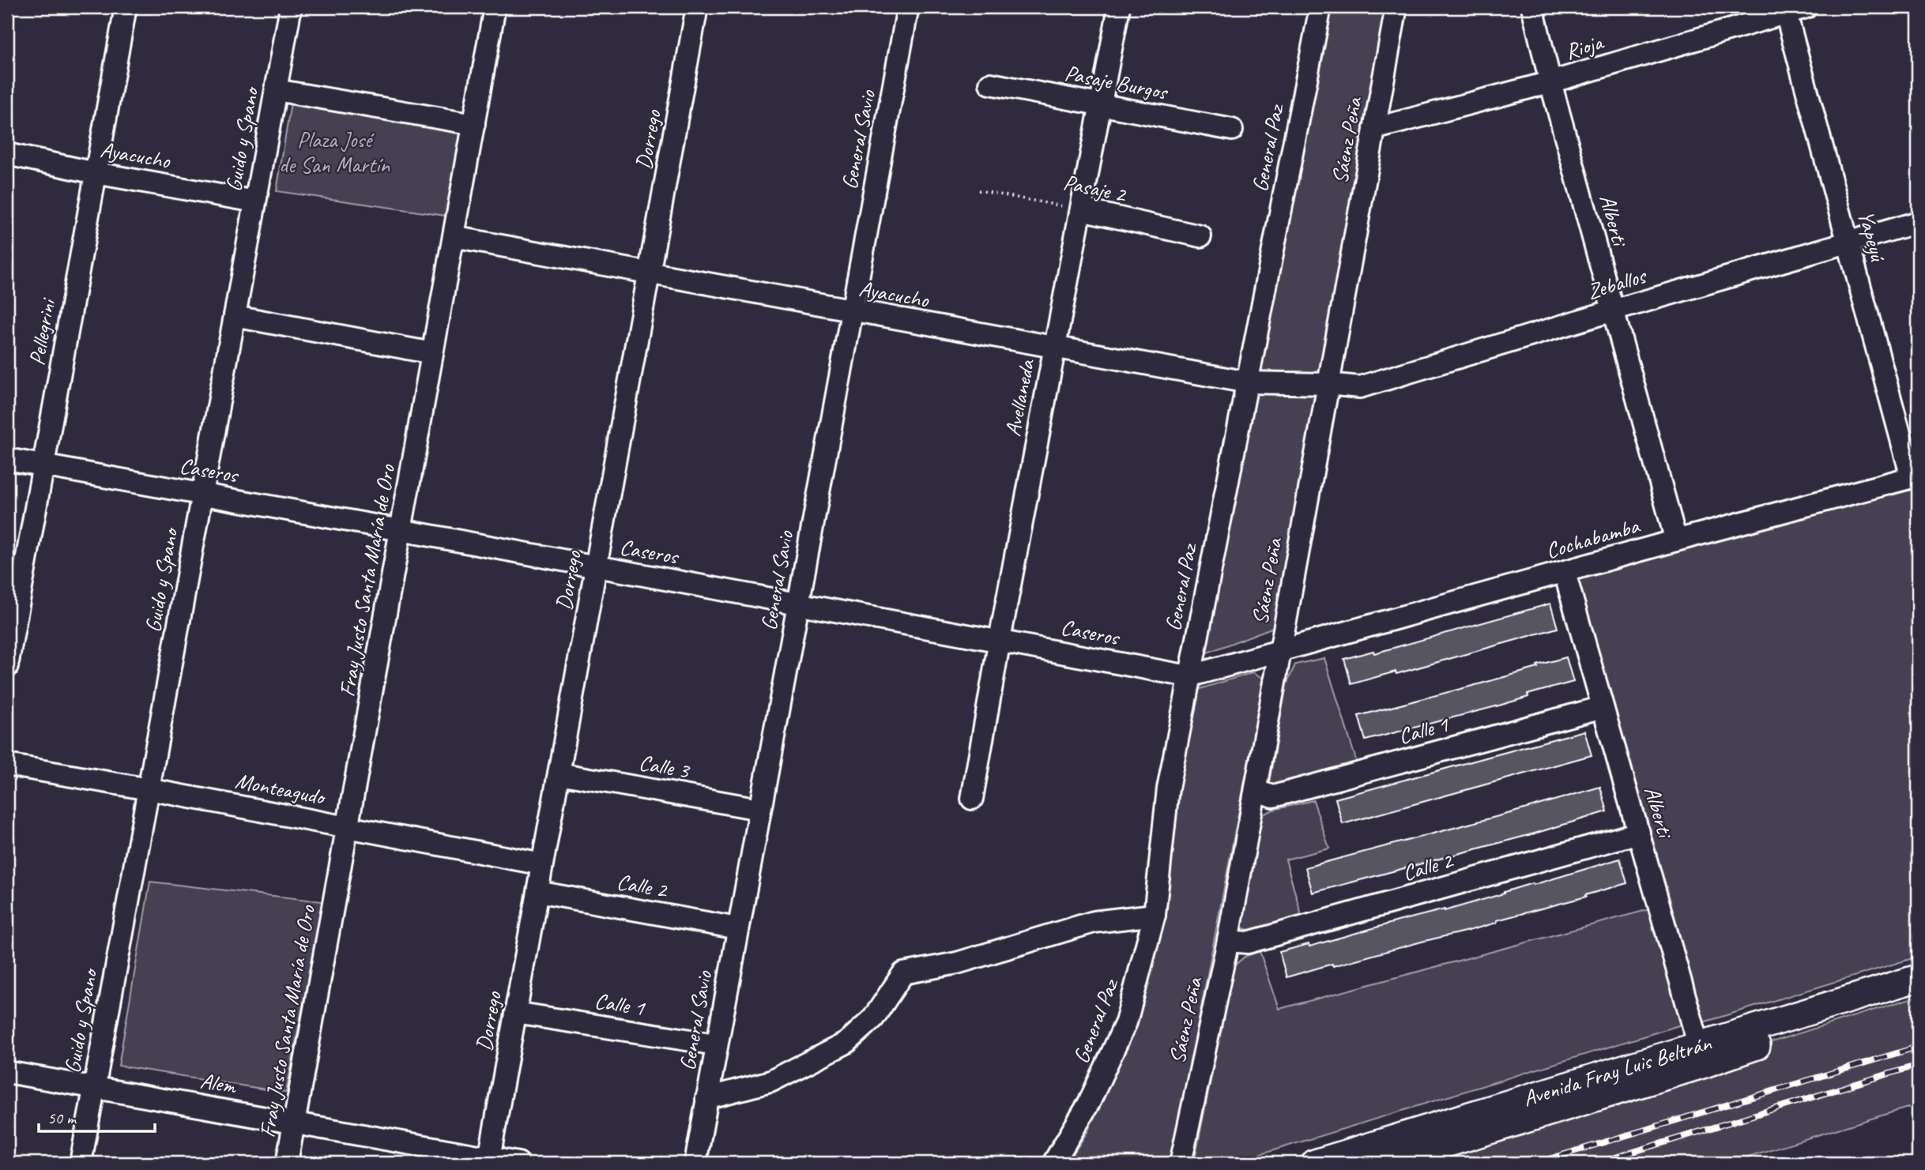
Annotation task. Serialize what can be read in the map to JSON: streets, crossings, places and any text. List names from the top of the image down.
{
  "streets": {
    "main road": ["Avenida Fray Luis Beltrán"],
    "street": [
      "Rioja",
      "Pasaje Burgos",
      "Guido y Spano",
      "Dorrego",
      "General Savio",
      "Sáenz Peña",
      "General Paz",
      "Ayacucho",
      "Pasaje 2",
      "Alberti",
      "Yapeyú",
      "Zeballos",
      "Pellegrini",
      "Avellaneda",
      "Caseros",
      "Cochabamba",
      "Fray Justo Santa María de Oro",
      "Calle 1",
      "Calle 3",
      "Monteagudo",
      "Calle 2",
      "Alem"
    ]
  },
  "crossings": [
    ["Rioja", "Sáenz Peña"],
    ["Rioja", "Alberti"],
    ["Rioja", "Yapeyú"],
    ["Pasaje Burgos", "Avellaneda"],
    ["Guido y Spano", "Ayacucho"],
    ["Guido y Spano", "Caseros"],
    ["Guido y Spano", "Monteagudo"],
    ["Guido y Spano", "Alem"],
    ["Dorrego", "Ayacucho"],
    ["Dorrego", "Caseros"],
    ["Dorrego", "Calle 1"],
    ["Dorrego", "Calle 3"],
    ["Dorrego", "Monteagudo"],
    ["Dorrego", "Calle 2"],
    ["Dorrego", "Alem"],
    ["General Savio", "Ayacucho"],
    ["General Savio", "Caseros"],
    ["General Savio", "Calle 1"],
    ["General Savio", "Calle 3"],
    ["General Savio", "Calle 2"],
    ["Sáenz Peña", "Ayacucho"],
    ["Sáenz Peña", "Zeballos"],
    ["Sáenz Peña", "Caseros"],
    ["Sáenz Peña", "Cochabamba"],
    ["Sáenz Peña", "Calle 1"],
    ["Sáenz Peña", "Calle 2"],
    ["General Paz", "Ayacucho"],
    ["General Paz", "Caseros"],
    ["Ayacucho", "Zeballos"],
    ["Ayacucho", "Pellegrini"],
    ["Ayacucho", "Avellaneda"],
    ["Ayacucho", "Fray Justo Santa María de Oro"],
    ["Pasaje 2", "Avellaneda"],
    ["Alberti", "Zeballos"],
    ["Alberti", "Cochabamba"],
    ["Alberti", "Calle 1"],
    ["Alberti", "Calle 2"],
    ["Alberti", "Avenida Fray Luis Beltrán"],
    ["Yapeyú", "Zeballos"],
    ["Yapeyú", "Cochabamba"],
    ["Pellegrini", "Caseros"],
    ["Avellaneda", "Caseros"],
    ["Caseros", "Cochabamba"],
    ["Caseros", "Fray Justo Santa María de Oro"],
    ["Fray Justo Santa María de Oro", "Monteagudo"],
    ["Fray Justo Santa María de Oro", "Alem"]
  ],
  "parks": ["Plaza José de San Martín"],
  "scale_bar": "50 m"
}
